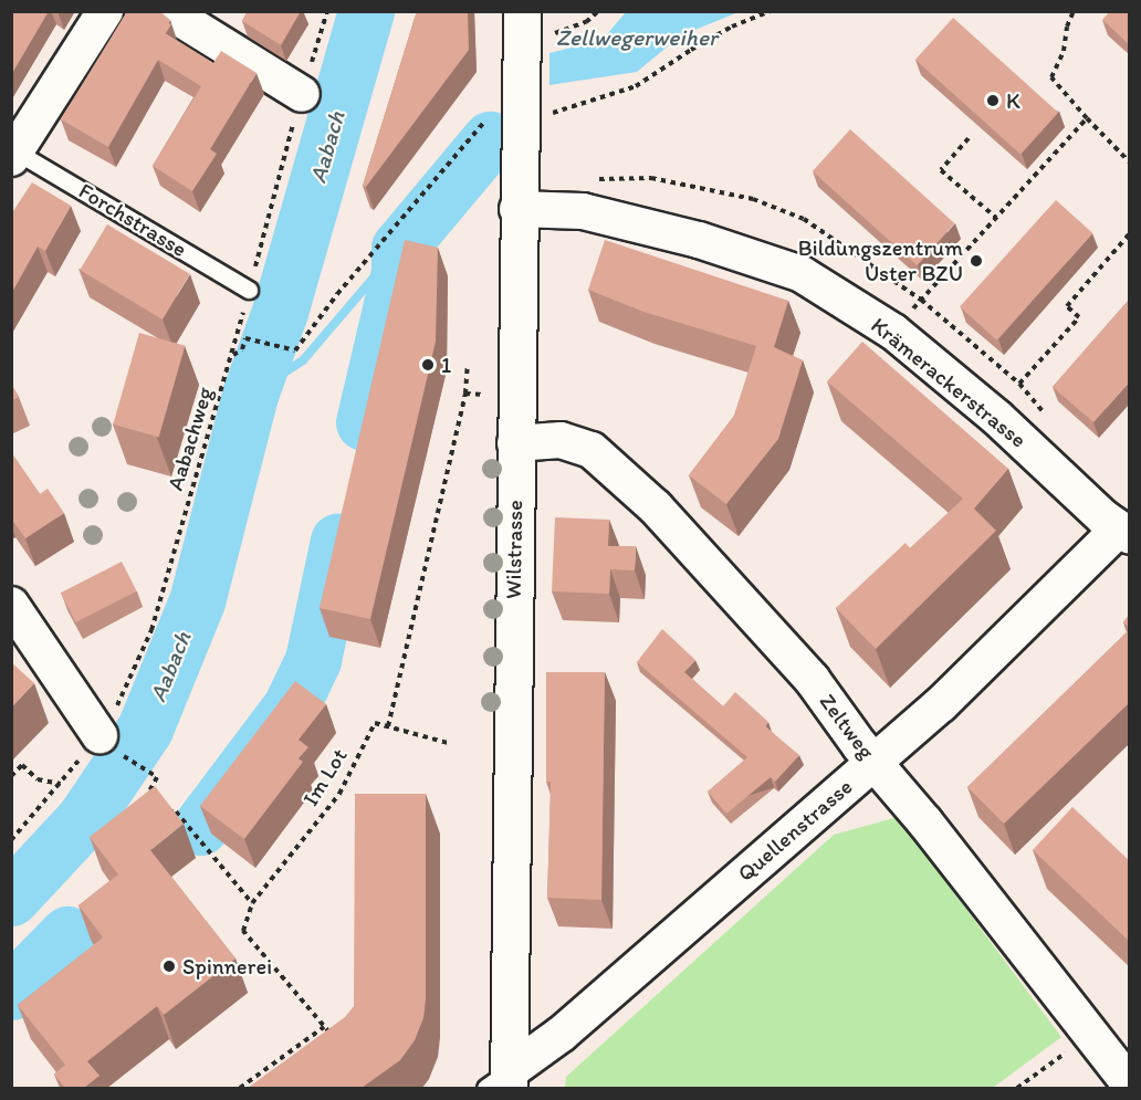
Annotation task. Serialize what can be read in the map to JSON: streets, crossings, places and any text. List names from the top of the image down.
{
  "streets": {
    "street": [
      "Forchstrasse",
      "Krämerackerstrasse",
      "Wilstrasse",
      "Zeltweg",
      "Quellenstrasse"
    ],
    "path": ["Aabachweg", "Im Lot"]
  },
  "crossings": [
    ["Forchstrasse", "Aabachweg"],
    ["Krämerackerstrasse", "Wilstrasse"],
    ["Krämerackerstrasse", "Quellenstrasse"],
    ["Wilstrasse", "Zeltweg"],
    ["Wilstrasse", "Quellenstrasse"],
    ["Zeltweg", "Quellenstrasse"]
  ],
  "water": ["Zellwegerweiher", "Aabach"],
  "places": [
    "K",
    "Bildungszentrum Uster BZU",
    "1",
    "Spinnerei"
  ]
}
